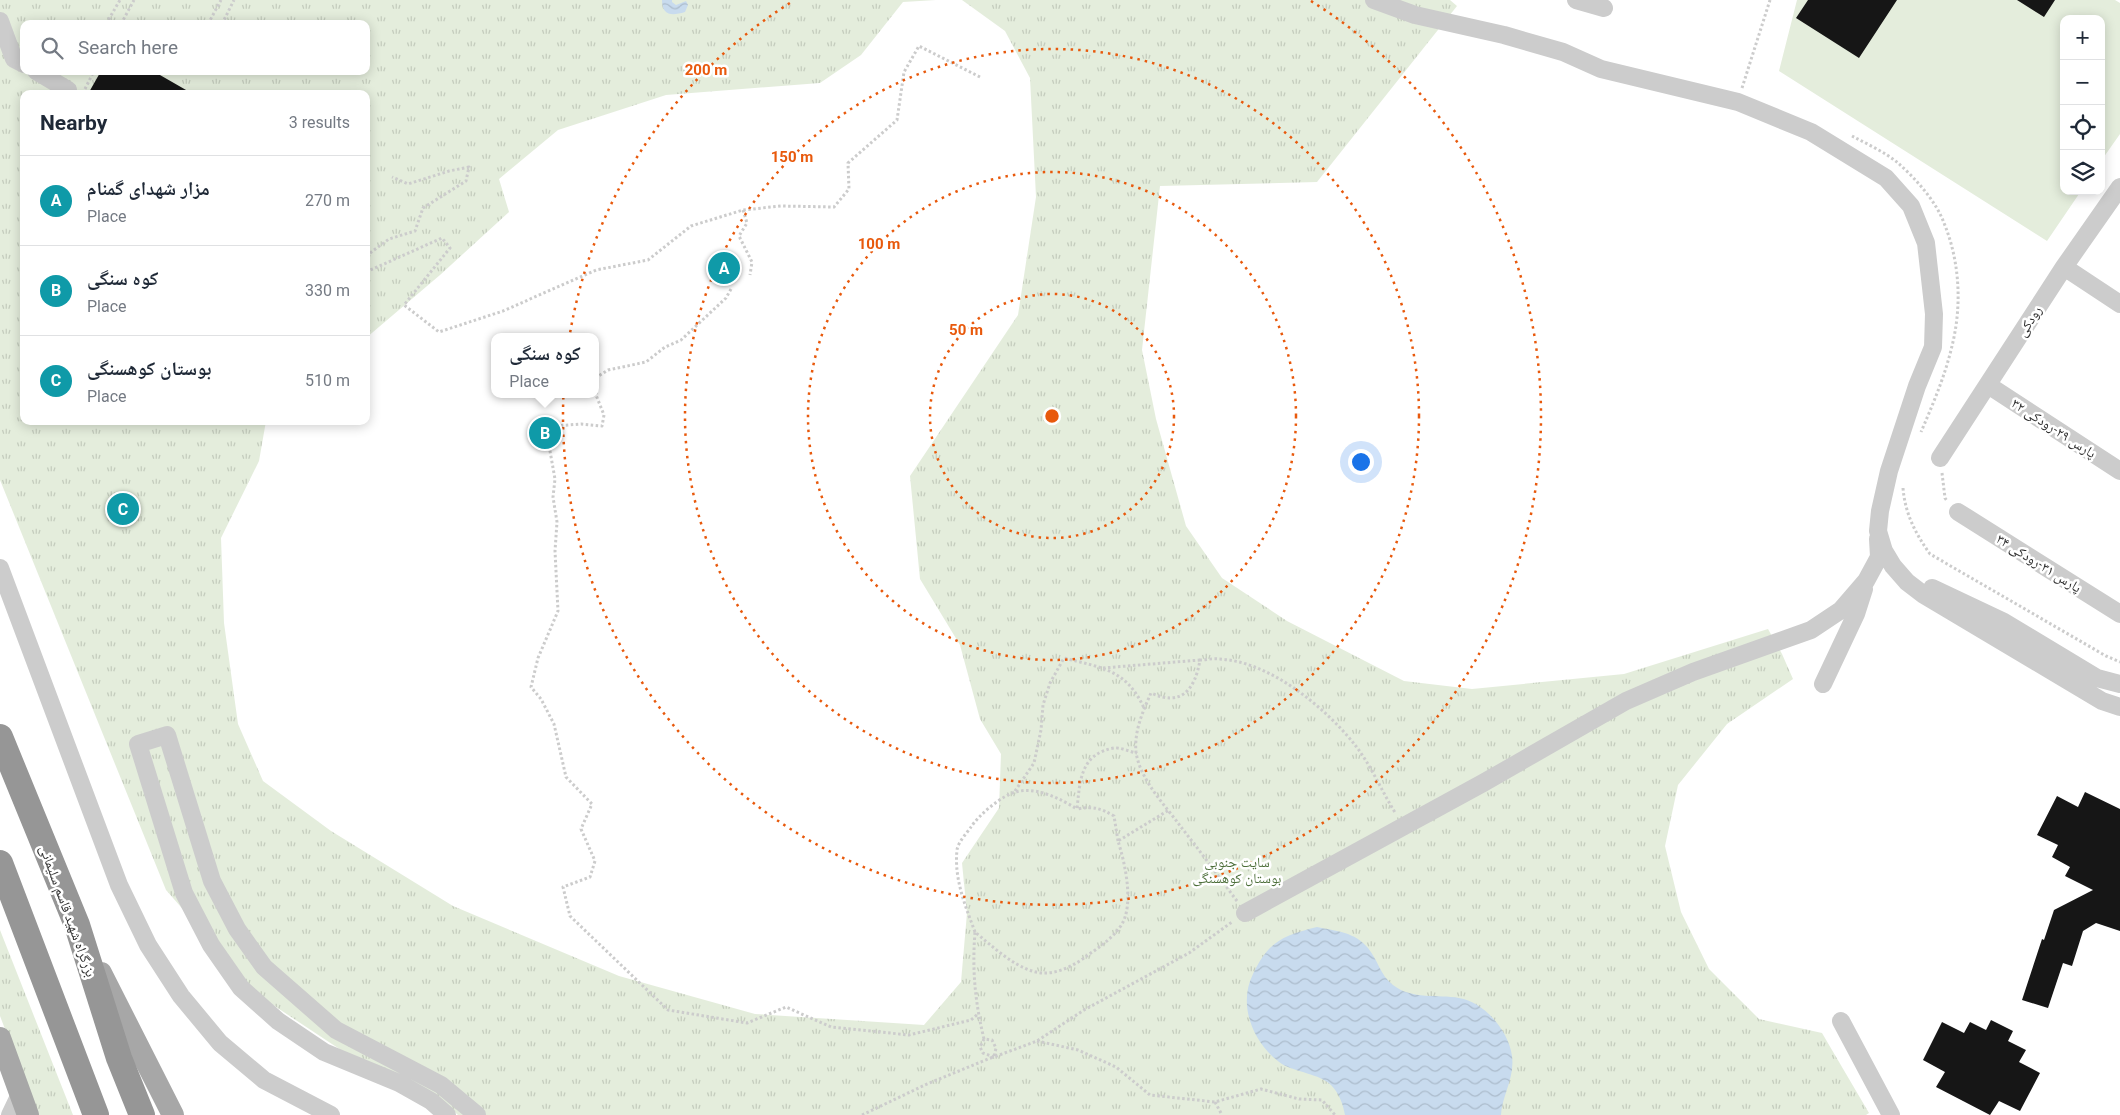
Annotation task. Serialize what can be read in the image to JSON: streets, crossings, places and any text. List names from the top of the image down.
{
  "streets": {
    "highway": ["بزرگراه شهید قاسم سلیمانی"],
    "street": ["رودکی", "پارس ۲۹-رودکی ۳۲", "پارس ۳۱-رودکی ۳۴"]
  },
  "crossings": [
    ["رودکی", "پارس ۲۹-رودکی ۳۲"]
  ],
  "parks": ["سایت جنوبی بوستان کوهسنگی"],
  "page": {
    "map_buttons": ["+", "−"],
    "search": "Search here",
    "heading": ["Nearby", "3 results"],
    "list": [
      {
        "mark": "A",
        "name": "مزار شهدای گمنام",
        "note": "Place",
        "value": "270 m"
      },
      {
        "mark": "B",
        "name": "کوه سنگی",
        "note": "Place",
        "value": "330 m"
      },
      {
        "mark": "C",
        "name": "بوستان کوهسنگی",
        "note": "Place",
        "value": "510 m"
      }
    ],
    "pins": ["A", "B", "C"],
    "popup": ["کوه سنگی", "Place"]
  },
  "rings": [
    "200 m",
    "150 m",
    "100 m",
    "50 m"
  ]
}
